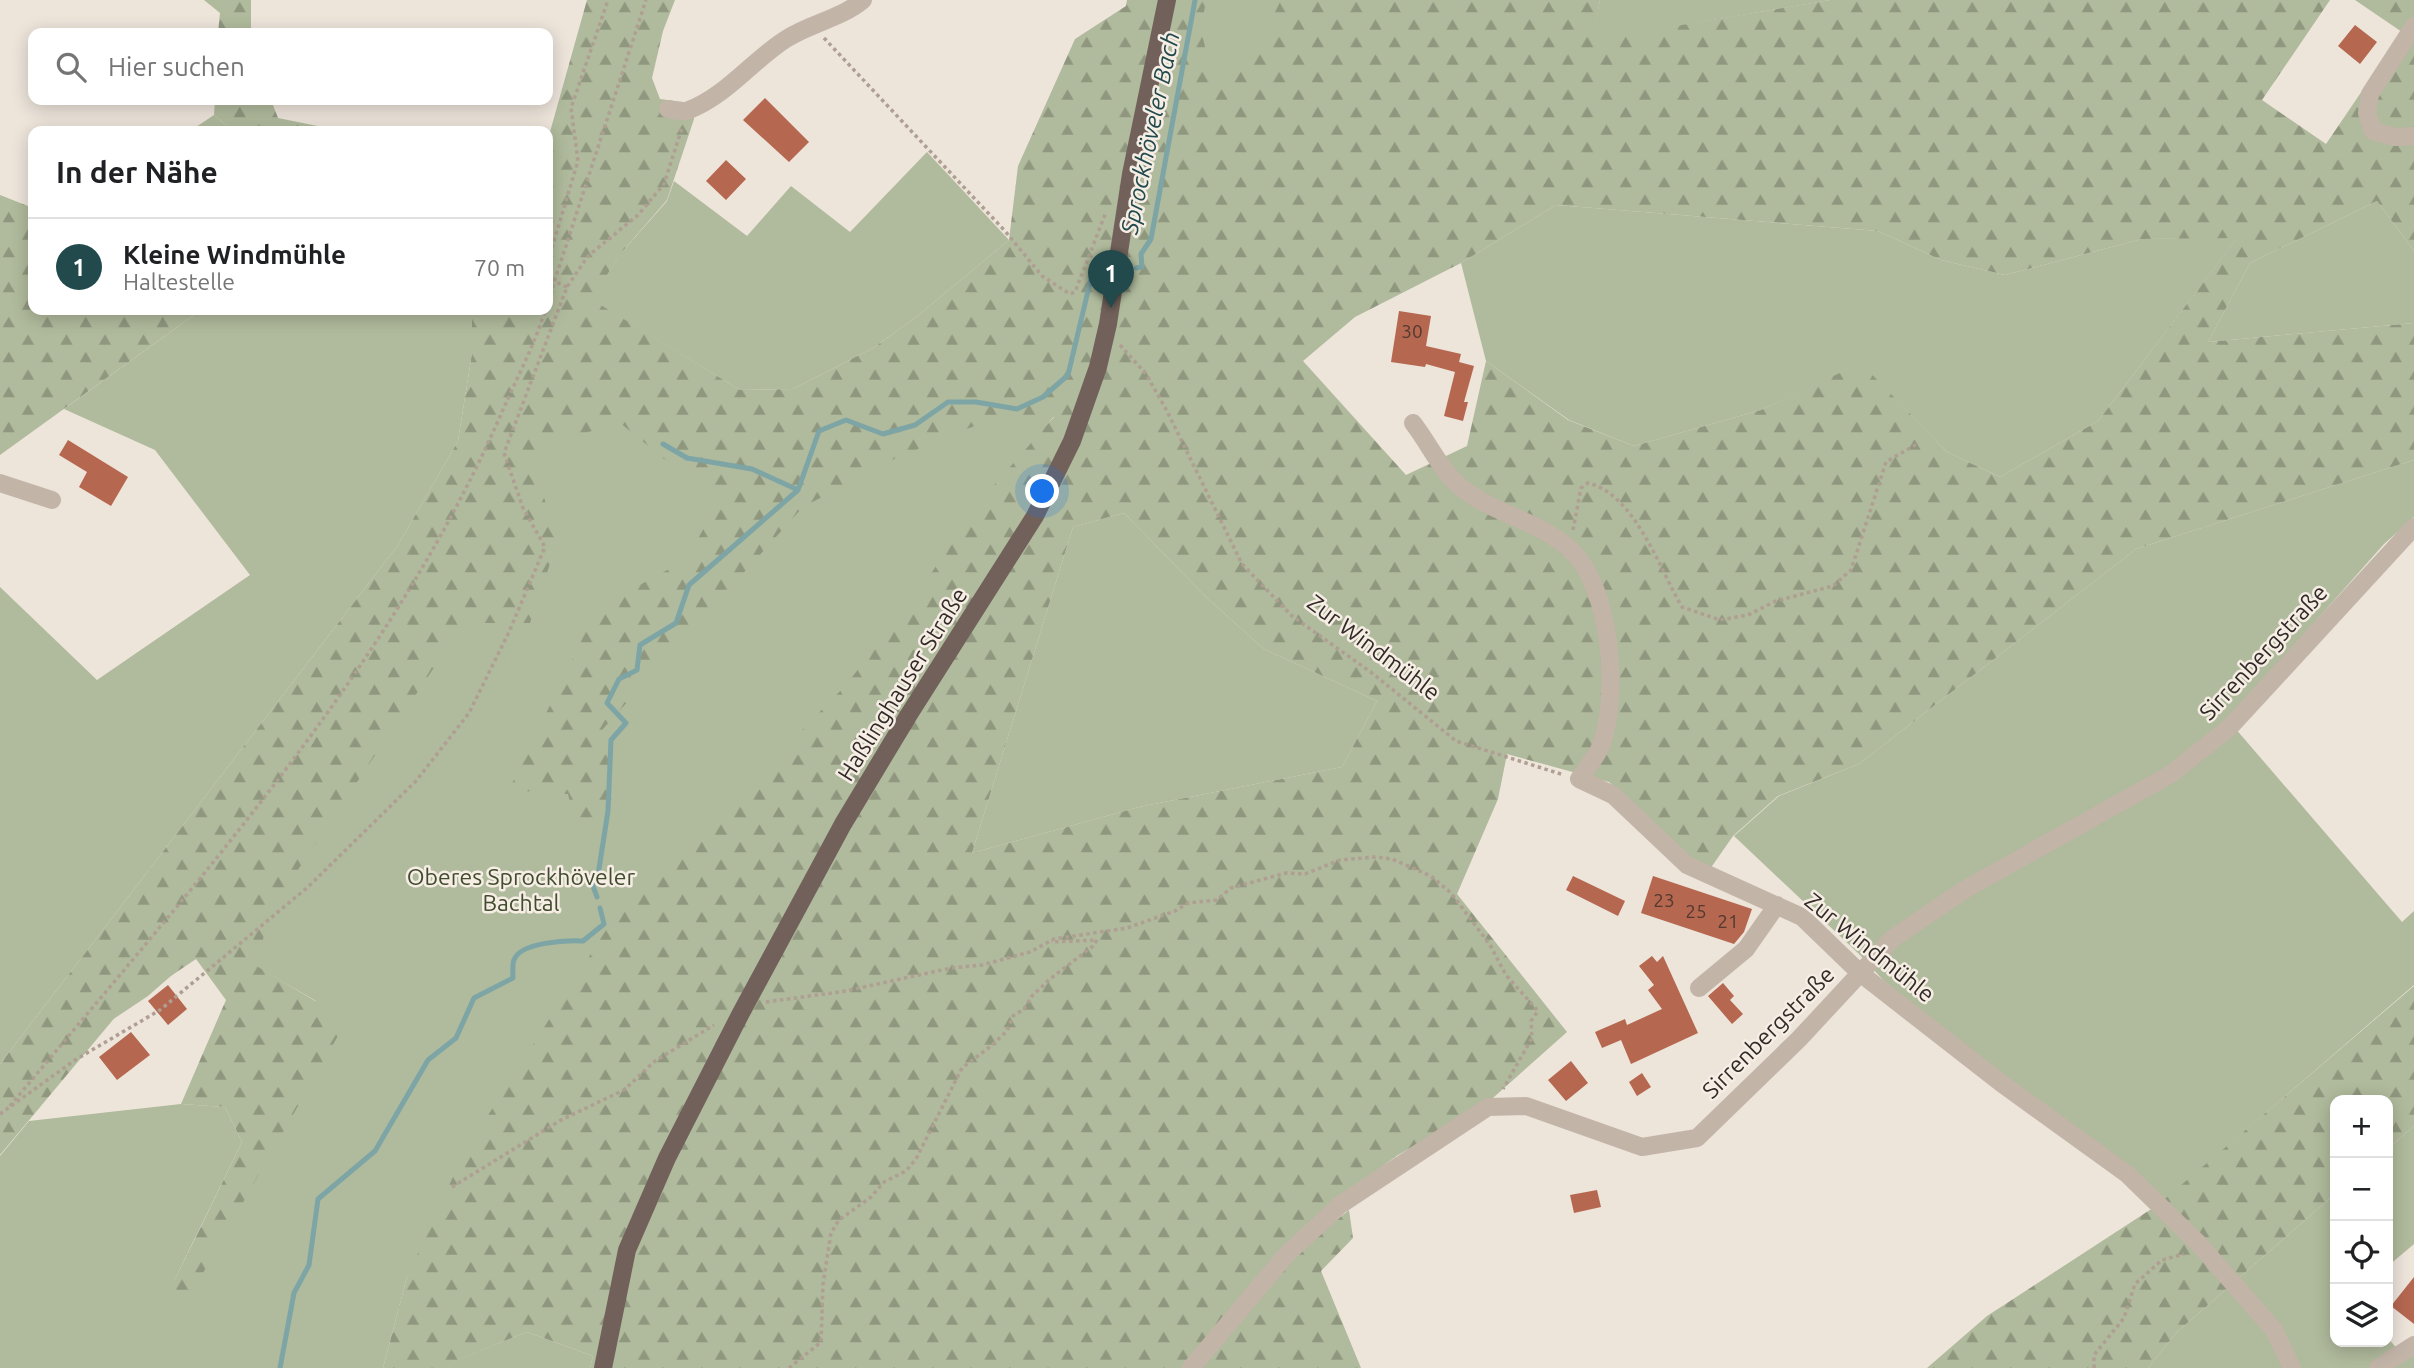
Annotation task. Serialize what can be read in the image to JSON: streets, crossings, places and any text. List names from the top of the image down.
{
  "streets": {
    "main road": ["Haßlinghauser Straße"],
    "street": ["Zur Windmühle", "Sirrenbergstraße"]
  },
  "crossings": [
    ["Zur Windmühle", "Sirrenbergstraße"],
    ["Zur Windmühle", "Haßlinghauser Straße"]
  ],
  "water": ["Sprockhöveler Bach"],
  "parks": ["Oberes Sprockhöveler Bachtal"],
  "house_numbers": [
    "30",
    "23",
    "25",
    "21"
  ],
  "page": {
    "search": "Hier suchen",
    "heading": "In der Nähe",
    "list": [
      {
        "mark": "1",
        "name": "Kleine Windmühle",
        "note": "Haltestelle",
        "value": "70 m"
      }
    ],
    "pins": "1",
    "map_buttons": ["+", "−"]
  }
}
